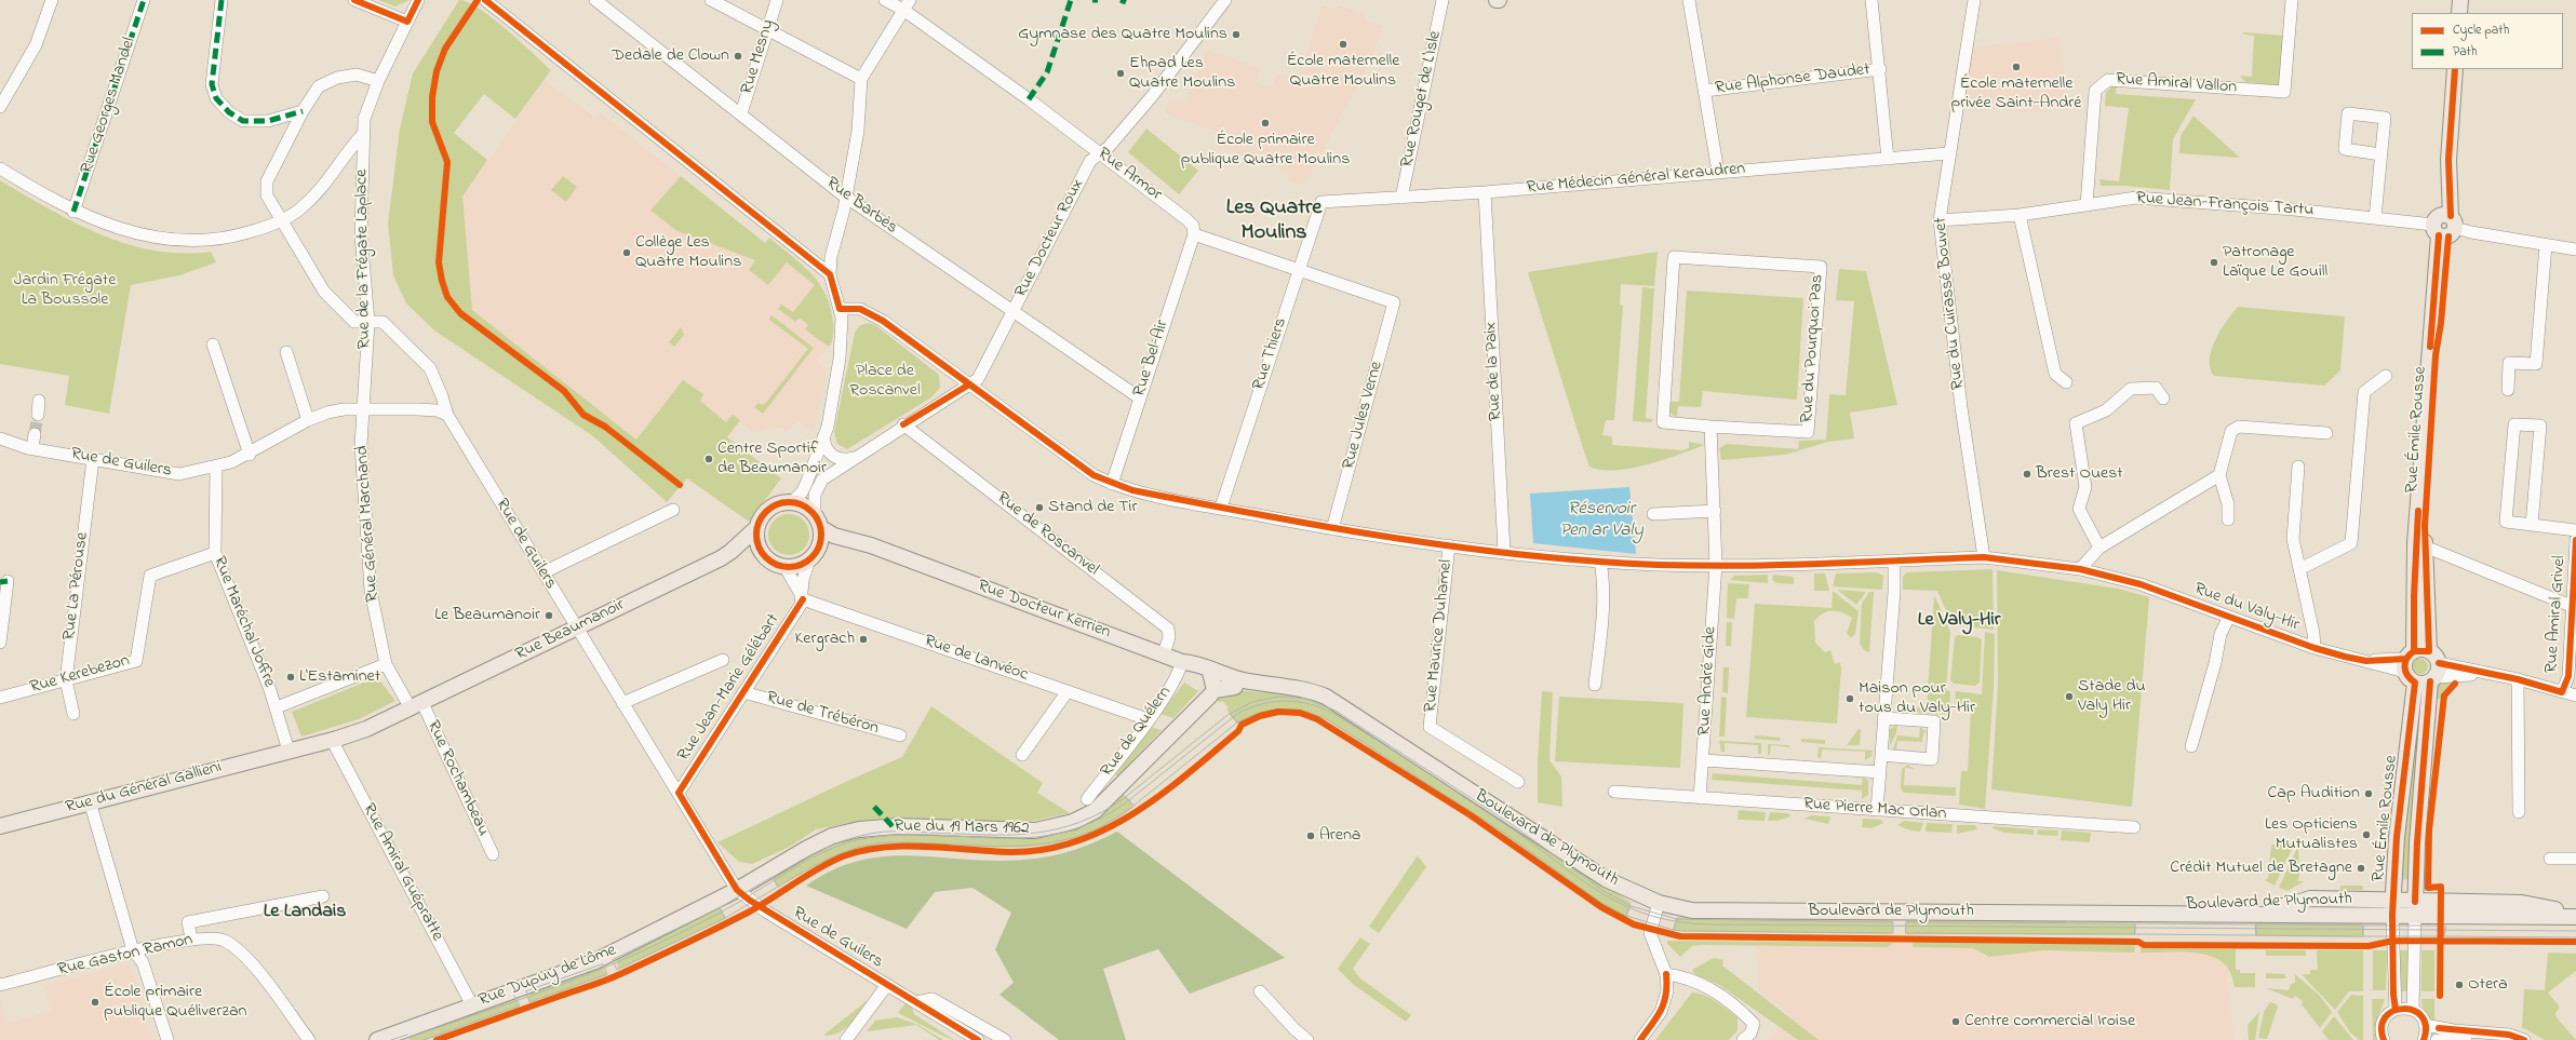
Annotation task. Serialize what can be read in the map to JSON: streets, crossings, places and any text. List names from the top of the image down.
{
  "streets": {
    "main road": [
      "Rue Émile Rousse",
      "Rue Docteur Kerrien",
      "Rue Beaumanoir",
      "Rue du Général Gallieni",
      "Rue du 19 Mars 1962",
      "Boulevard de Plymouth",
      "Rue Dupuy de Lôme"
    ],
    "street": [
      "Rue Mesny",
      "Rue Alphonse Daudet",
      "Rue Amiral Vallon",
      "Rue Rouget de L'Isle",
      "Rue Georges Mandel",
      "Rue Armor",
      "Rue Médecin Général Keraudren",
      "Rue Jean-François Tartu",
      "Rue Barbès",
      "Rue Docteur Roux",
      "Rue de la Frégate Laplace",
      "Rue du Cuirassé Bouvet",
      "Rue du Pourquoi Pas",
      "Rue Thiers",
      "Rue Bel-Air",
      "Rue de la Paix",
      "Rue Jules Verne",
      "Rue de Guilers",
      "Rue Général Marchand",
      "Rue de Roscanvel",
      "Rue La Pérouse",
      "Rue du Valy-Hir",
      "Rue Amiral Grivel",
      "Rue Maréchal Joffre",
      "Rue Maurice Duhamel",
      "Rue de Lanvéoc",
      "Rue Kerebezon",
      "Rue André Gide",
      "Rue Jean-Marie Gélébart",
      "Rue de Trébéron",
      "Rue de Quélern",
      "Rue Rochambeau",
      "Rue Pierre Mac Orlan",
      "Rue Amiral Guépratte",
      "Rue Gaston Ramon"
    ]
  },
  "crossings": [
    ["Rue Mesny", "Rue Barbès"],
    ["Rue Amiral Vallon", "Rue Jean-François Tartu"],
    ["Rue Rouget de L'Isle", "Rue Médecin Général Keraudren"],
    ["Rue Armor", "Rue Docteur Roux"],
    ["Rue Armor", "Rue Bel-Air"],
    ["Rue Médecin Général Keraudren", "Rue du Cuirassé Bouvet"],
    ["Rue Médecin Général Keraudren", "Rue Thiers"],
    ["Rue Médecin Général Keraudren", "Rue de la Paix"],
    ["Rue Jean-François Tartu", "Rue du Cuirassé Bouvet"],
    ["Rue Jean-François Tartu", "Rue Émile Rousse"],
    ["Rue Barbès", "Rue Docteur Roux"],
    ["Rue Barbès", "Rue Bel-Air"],
    ["Rue Docteur Roux", "Rue du Valy-Hir"],
    ["Rue de la Frégate Laplace", "Rue de Guilers"],
    ["Rue de la Frégate Laplace", "Rue Général Marchand"],
    ["Rue du Cuirassé Bouvet", "Rue du Valy-Hir"],
    ["Rue Thiers", "Rue Jules Verne"],
    ["Rue Thiers", "Rue du Valy-Hir"],
    ["Rue Bel-Air", "Rue du Valy-Hir"],
    ["Rue de la Paix", "Rue du Valy-Hir"],
    ["Rue Jules Verne", "Rue du Valy-Hir"],
    ["Rue Émile Rousse", "Rue du Valy-Hir"],
    ["Rue Émile Rousse", "Boulevard de Plymouth"],
    ["Rue de Guilers", "Rue Général Marchand"],
    ["Rue de Guilers", "Rue La Pérouse"],
    ["Rue de Guilers", "Rue Maréchal Joffre"],
    ["Rue de Guilers", "Rue Beaumanoir"],
    ["Rue de Guilers", "Rue Jean-Marie Gélébart"],
    ["Rue de Guilers", "Rue du 19 Mars 1962"],
    ["Rue de Guilers", "Rue Dupuy de Lôme"],
    ["Rue Général Marchand", "Rue Beaumanoir"],
    ["Rue Général Marchand", "Rue Rochambeau"],
    ["Rue de Roscanvel", "Rue Docteur Kerrien"],
    ["Rue La Pérouse", "Rue Kerebezon"],
    ["Rue du Valy-Hir", "Rue Maurice Duhamel"],
    ["Rue du Valy-Hir", "Rue André Gide"],
    ["Rue Docteur Kerrien", "Rue Beaumanoir"],
    ["Rue Docteur Kerrien", "Rue de Quélern"],
    ["Rue Docteur Kerrien", "Rue du 19 Mars 1962"],
    ["Rue Docteur Kerrien", "Boulevard de Plymouth"],
    ["Rue Maréchal Joffre", "Rue Kerebezon"],
    ["Rue Maréchal Joffre", "Rue du Général Gallieni"],
    ["Rue Beaumanoir", "Rue Rochambeau"],
    ["Rue Beaumanoir", "Rue du Général Gallieni"],
    ["Rue Beaumanoir", "Rue Amiral Guépratte"],
    ["Rue de Lanvéoc", "Rue Jean-Marie Gélébart"],
    ["Rue de Lanvéoc", "Rue de Quélern"],
    ["Rue André Gide", "Rue Pierre Mac Orlan"],
    ["Rue Jean-Marie Gélébart", "Rue de Trébéron"],
    ["Rue du Général Gallieni", "Rue Amiral Guépratte"],
    ["Rue du 19 Mars 1962", "Boulevard de Plymouth"],
    ["Rue du 19 Mars 1962", "Rue Dupuy de Lôme"],
    ["Rue Amiral Guépratte", "Rue Dupuy de Lôme"]
  ],
  "districts": ["Les Quatre Moulins", "Le Valy-Hir", "Le Landais"],
  "water": ["Réservoir Pen ar Valy"],
  "parks": ["Jardin Frégate La Boussole", "Place de Roscanvel"],
  "places": [
    "Gymnase des Quatre Moulins",
    "École maternelle Quatre Moulins",
    "Dedale de Clown",
    "École maternelle privée Saint-André",
    "Ehpad Les Quatre Moulins",
    "École primaire publique Quatre Moulins",
    "Collège Les Quatre Moulins",
    "Patronage Laïque Le Gouill",
    "Centre Sportif de Beaumanoir",
    "Brest Ouest",
    "Stand de Tir",
    "Le Beaumanoir",
    "Kergrach",
    "L'Estaminet",
    "Stade du Valy Hir",
    "Maison pour tous du Valy-Hir",
    "Cap Audition",
    "Les Opticiens Mutualistes",
    "Arena",
    "Crédit Mutuel de Bretagne",
    "Otera",
    "École primaire publique Quéliverzan",
    "Centre commercial Iroise"
  ],
  "legend": ["Cycle path", "Path"]
}
